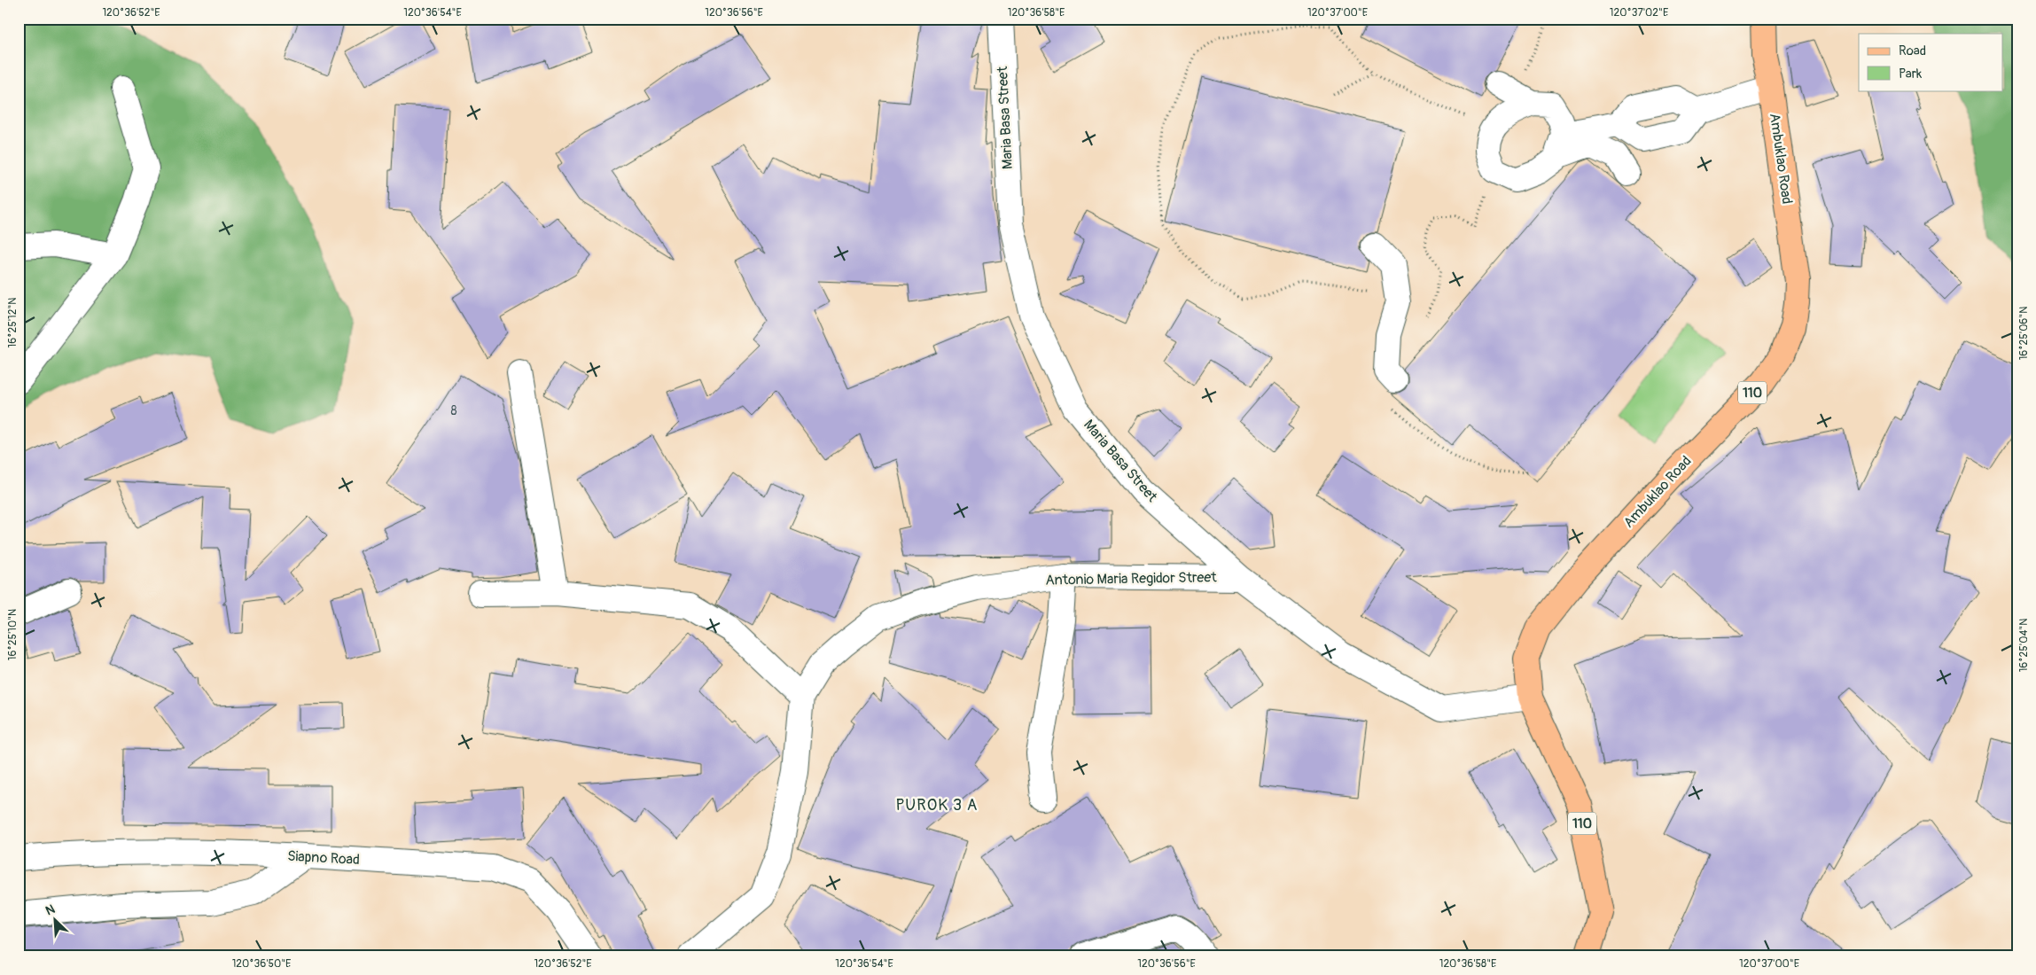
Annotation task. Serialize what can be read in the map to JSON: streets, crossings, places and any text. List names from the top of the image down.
{
  "streets": {
    "main road": ["Ambuklao Road", "110"],
    "street": ["Maria Basa Street", "Antonio Maria Regidor Street", "Siapno Road"]
  },
  "crossings": [
    ["Maria Basa Street", "Ambuklao Road"],
    ["Maria Basa Street", "Antonio Maria Regidor Street"]
  ],
  "districts": ["PUROK 3 A"],
  "house_numbers": ["8"],
  "legend": ["Road", "Park"],
  "north": "top left",
  "coordinates": [
    "120°36'52\"E",
    "120°36'54\"E",
    "120°36'56\"E",
    "120°36'58\"E",
    "120°37'00\"E",
    "120°37'02\"E",
    "16°25'12\"N",
    "16°25'06\"N",
    "16°25'10\"N",
    "16°25'04\"N",
    "120°36'50\"E"
  ]
}
